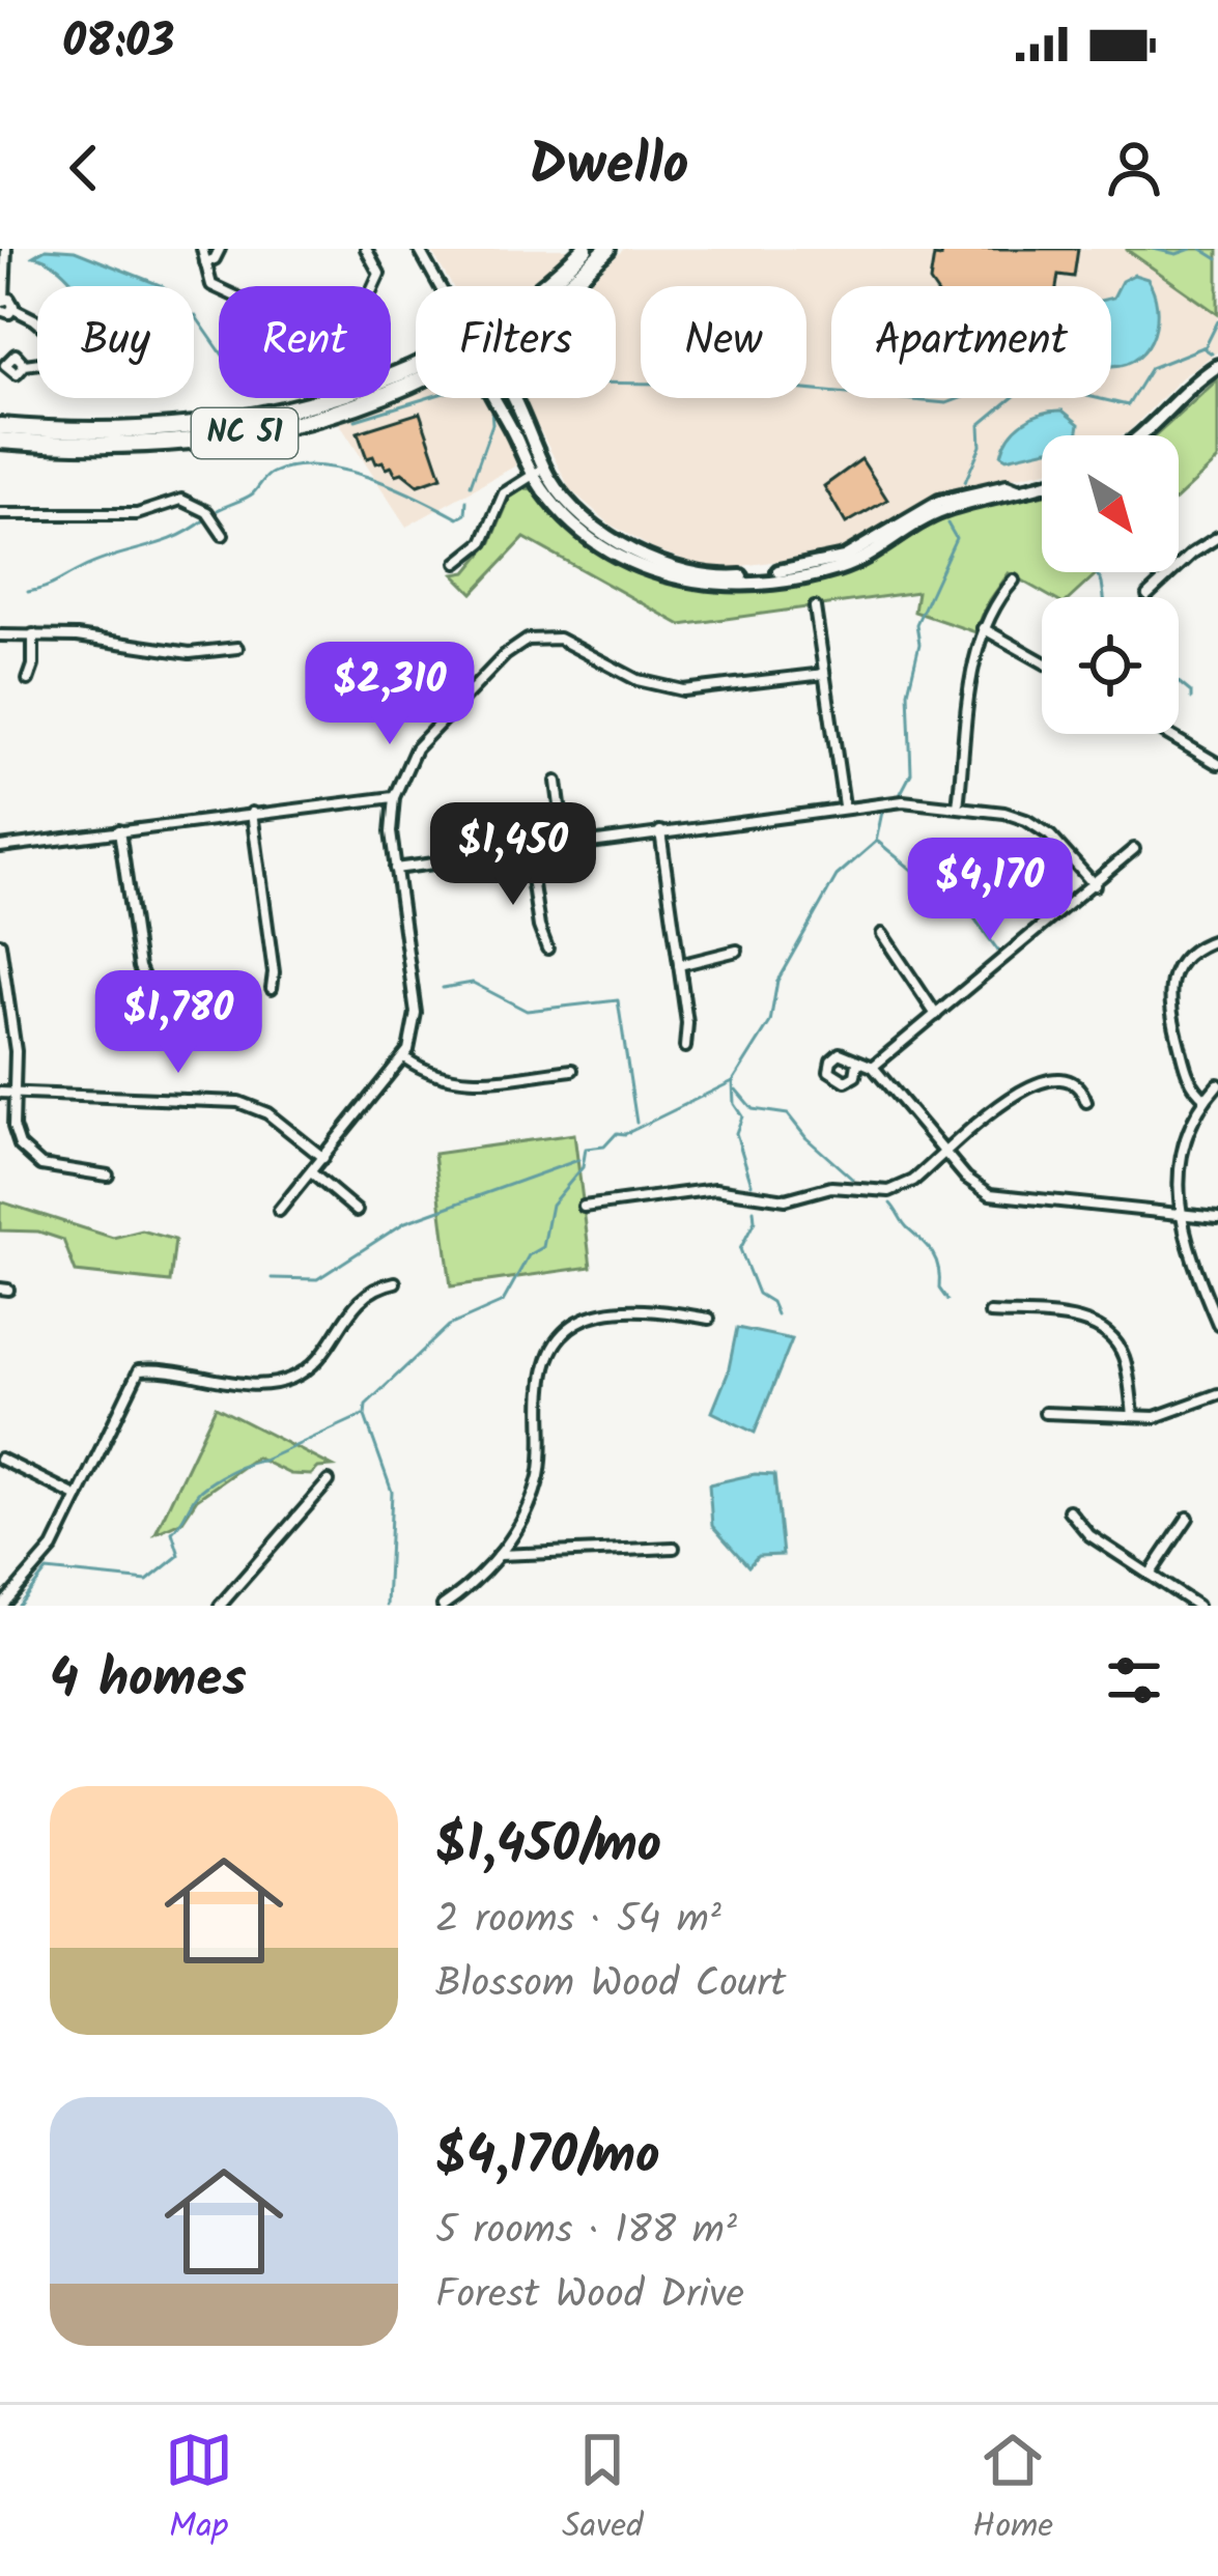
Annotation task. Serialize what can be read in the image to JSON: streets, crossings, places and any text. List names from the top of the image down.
{
  "streets": {
    "main road": ["NC 51"]
  },
  "north": "bottom right",
  "page": {
    "status": "08:03",
    "header": "Dwello",
    "chip": [
      "Buy",
      "Rent",
      "Filters",
      "New",
      "Apartment"
    ],
    "price": [
      "$2,310",
      "$1,450",
      "$4,170",
      "$1,780"
    ],
    "heading": "4 homes",
    "list": [
      {
        "name": "$1,450/mo",
        "note": "2 rooms · 54 m² · Blossom Wood Court"
      },
      {
        "name": "$4,170/mo",
        "note": "5 rooms · 188 m² · Forest Wood Drive"
      }
    ],
    "tabs": ["Map", "Saved", "Home"]
  }
}
